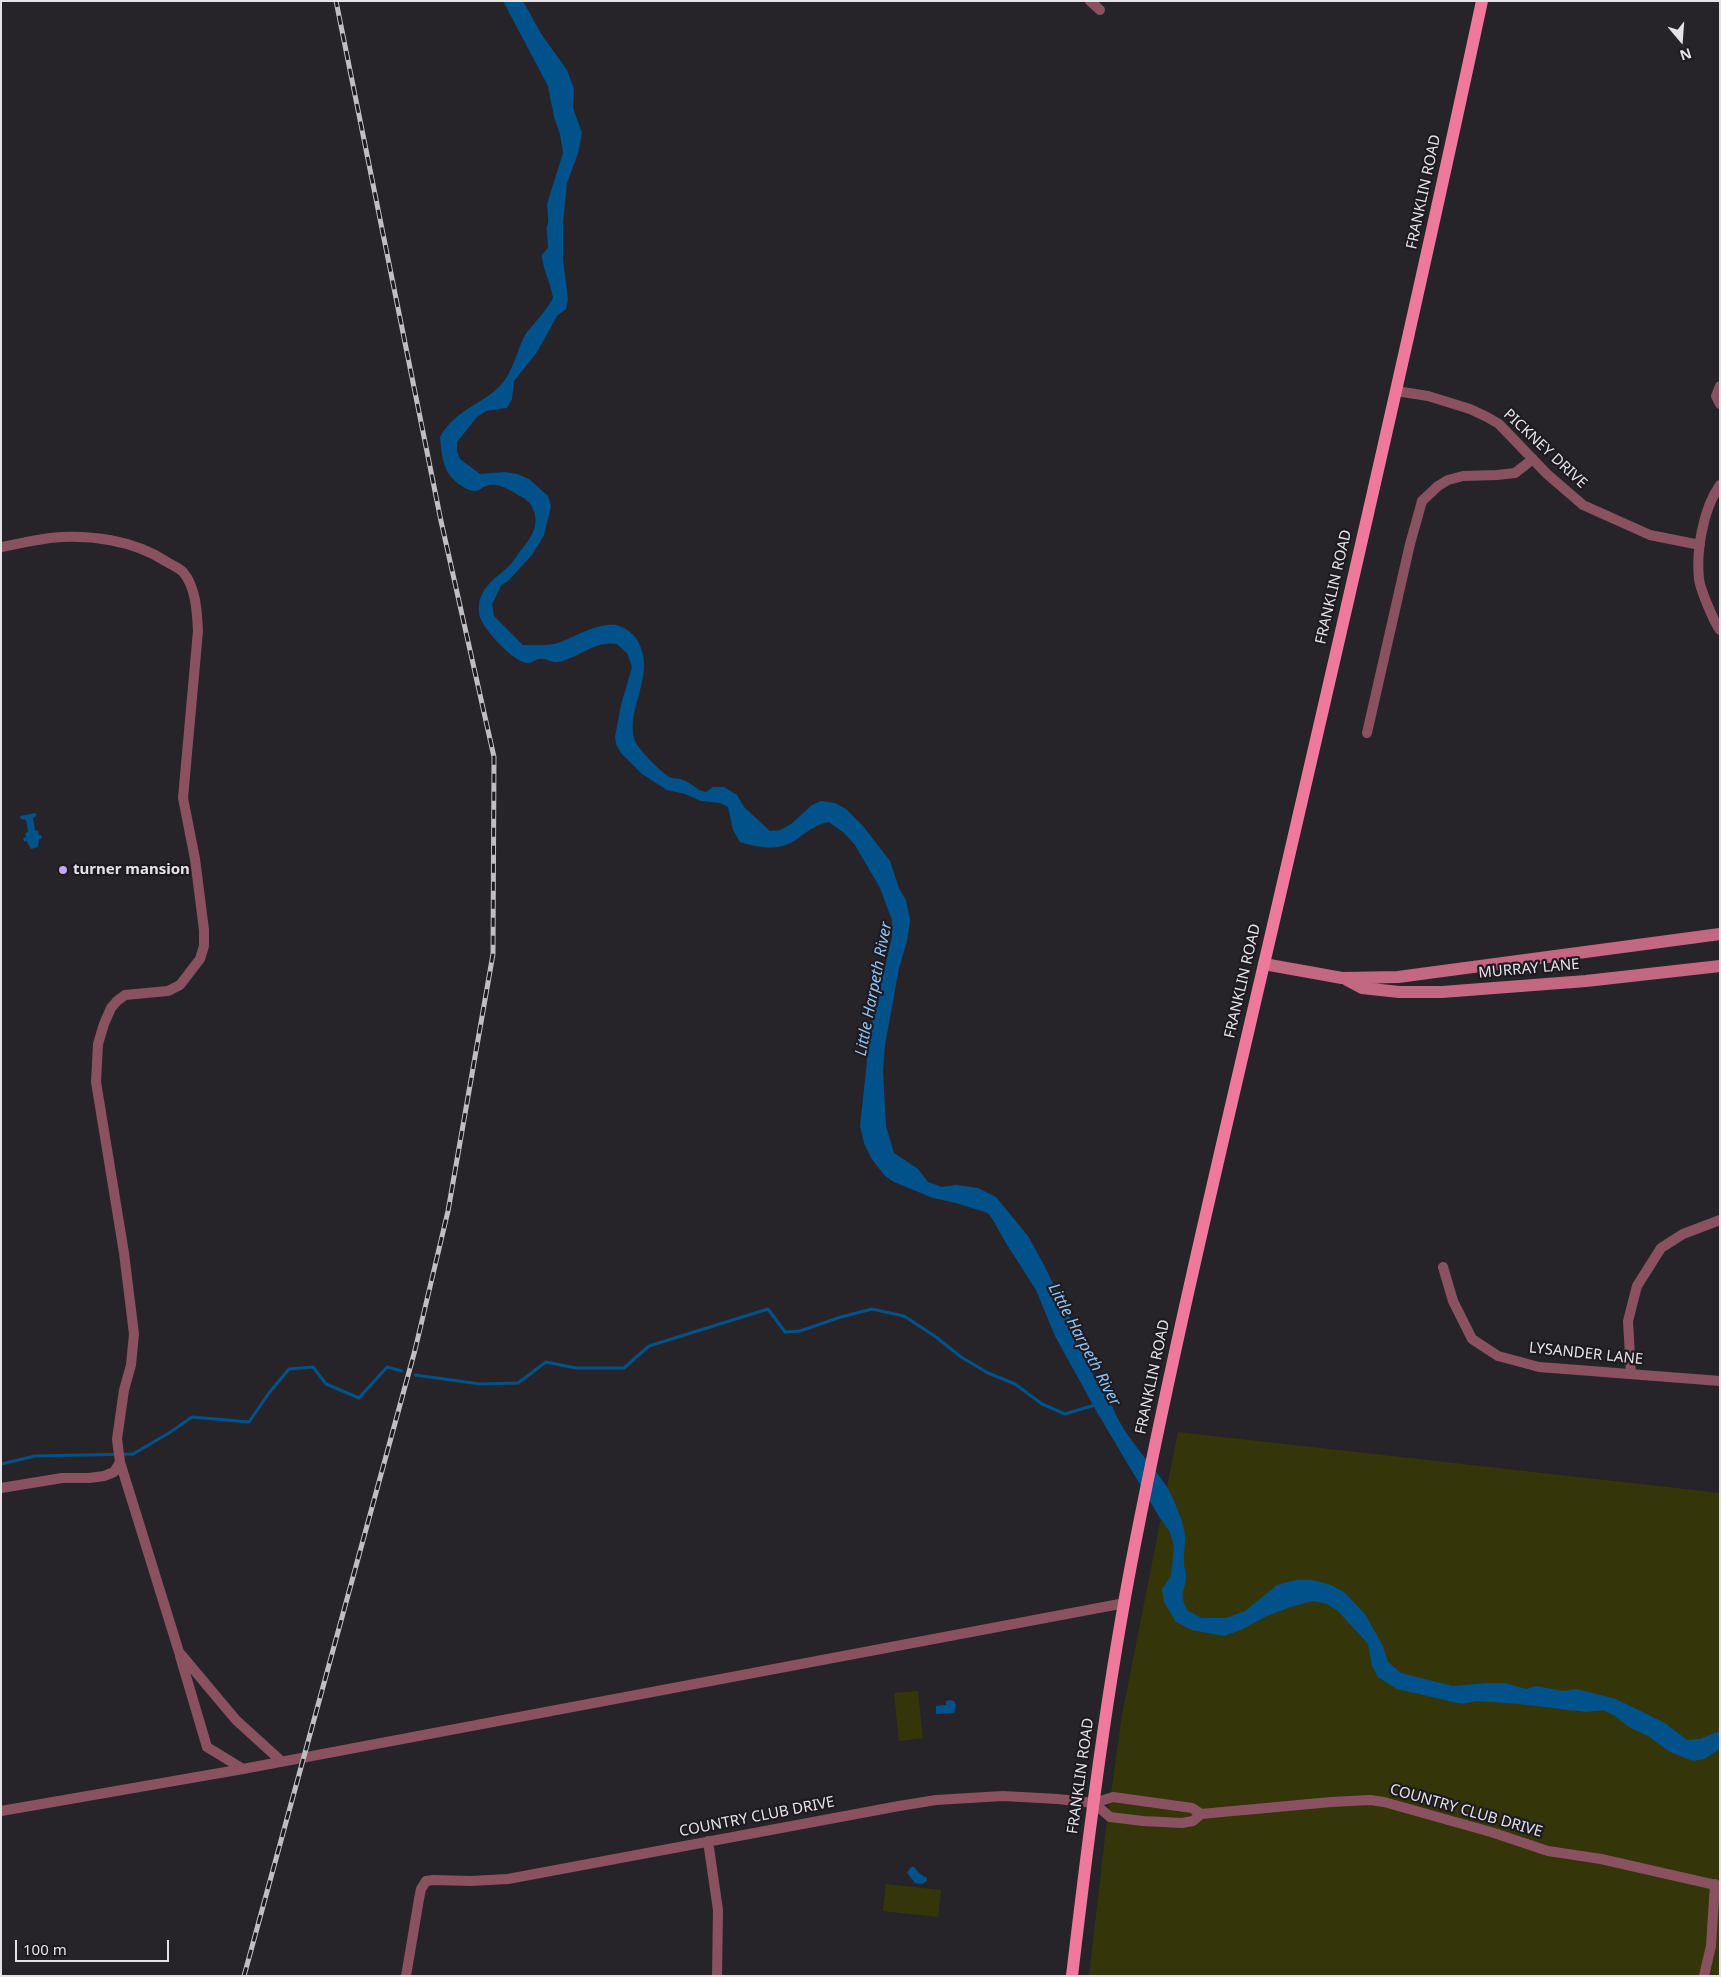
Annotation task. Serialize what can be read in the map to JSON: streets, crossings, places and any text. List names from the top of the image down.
{
  "streets": {
    "main road": ["FRANKLIN ROAD", "MURRAY LANE"],
    "street": ["PICKNEY DRIVE", "LYSANDER LANE", "COUNTRY CLUB DRIVE"]
  },
  "crossings": [
    ["FRANKLIN ROAD", "PICKNEY DRIVE"],
    ["FRANKLIN ROAD", "MURRAY LANE"],
    ["FRANKLIN ROAD", "COUNTRY CLUB DRIVE"]
  ],
  "water": ["Little Harpeth River"],
  "places": ["turner mansion"],
  "scale_bar": "100 m",
  "north": "bottom"
}
